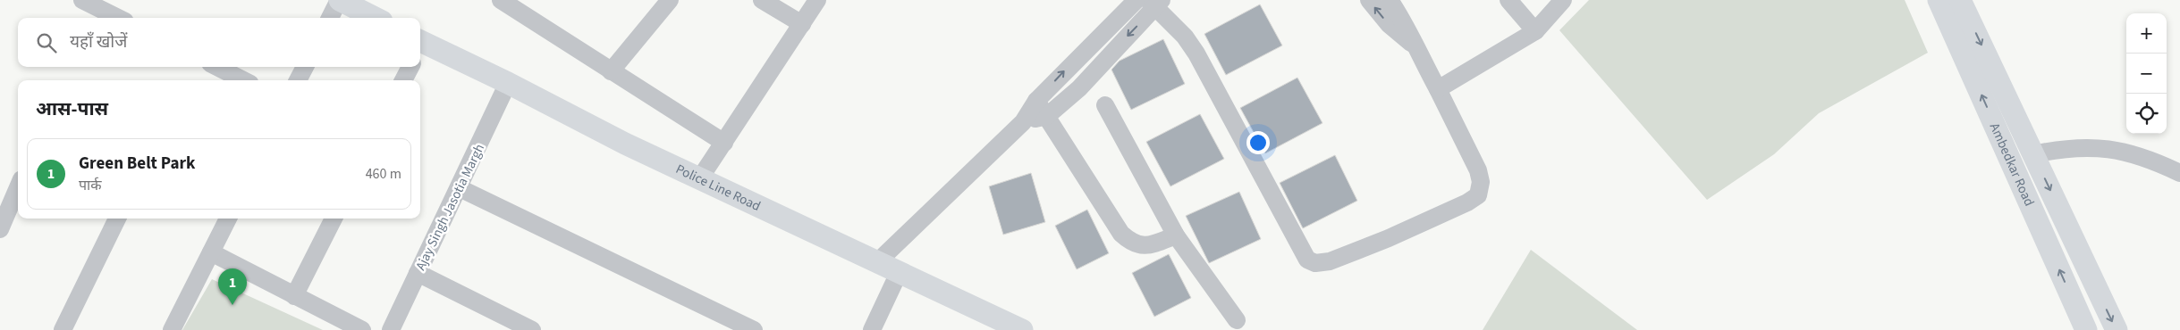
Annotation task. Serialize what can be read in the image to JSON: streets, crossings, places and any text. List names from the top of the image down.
{
  "streets": {
    "main road": ["Ambedkar Road", "Police Line Road"],
    "street": ["Ajay Singh Jasotia Margh"]
  },
  "crossings": [
    ["Police Line Road", "Ajay Singh Jasotia Margh"]
  ],
  "page": {
    "map_buttons": ["+", "−"],
    "search": "यहाँ खोजें",
    "heading": "आस-पास",
    "list": [
      {
        "mark": "1",
        "name": "Green Belt Park",
        "note": "पार्क",
        "value": "460 m"
      }
    ],
    "pins": "1"
  }
}
